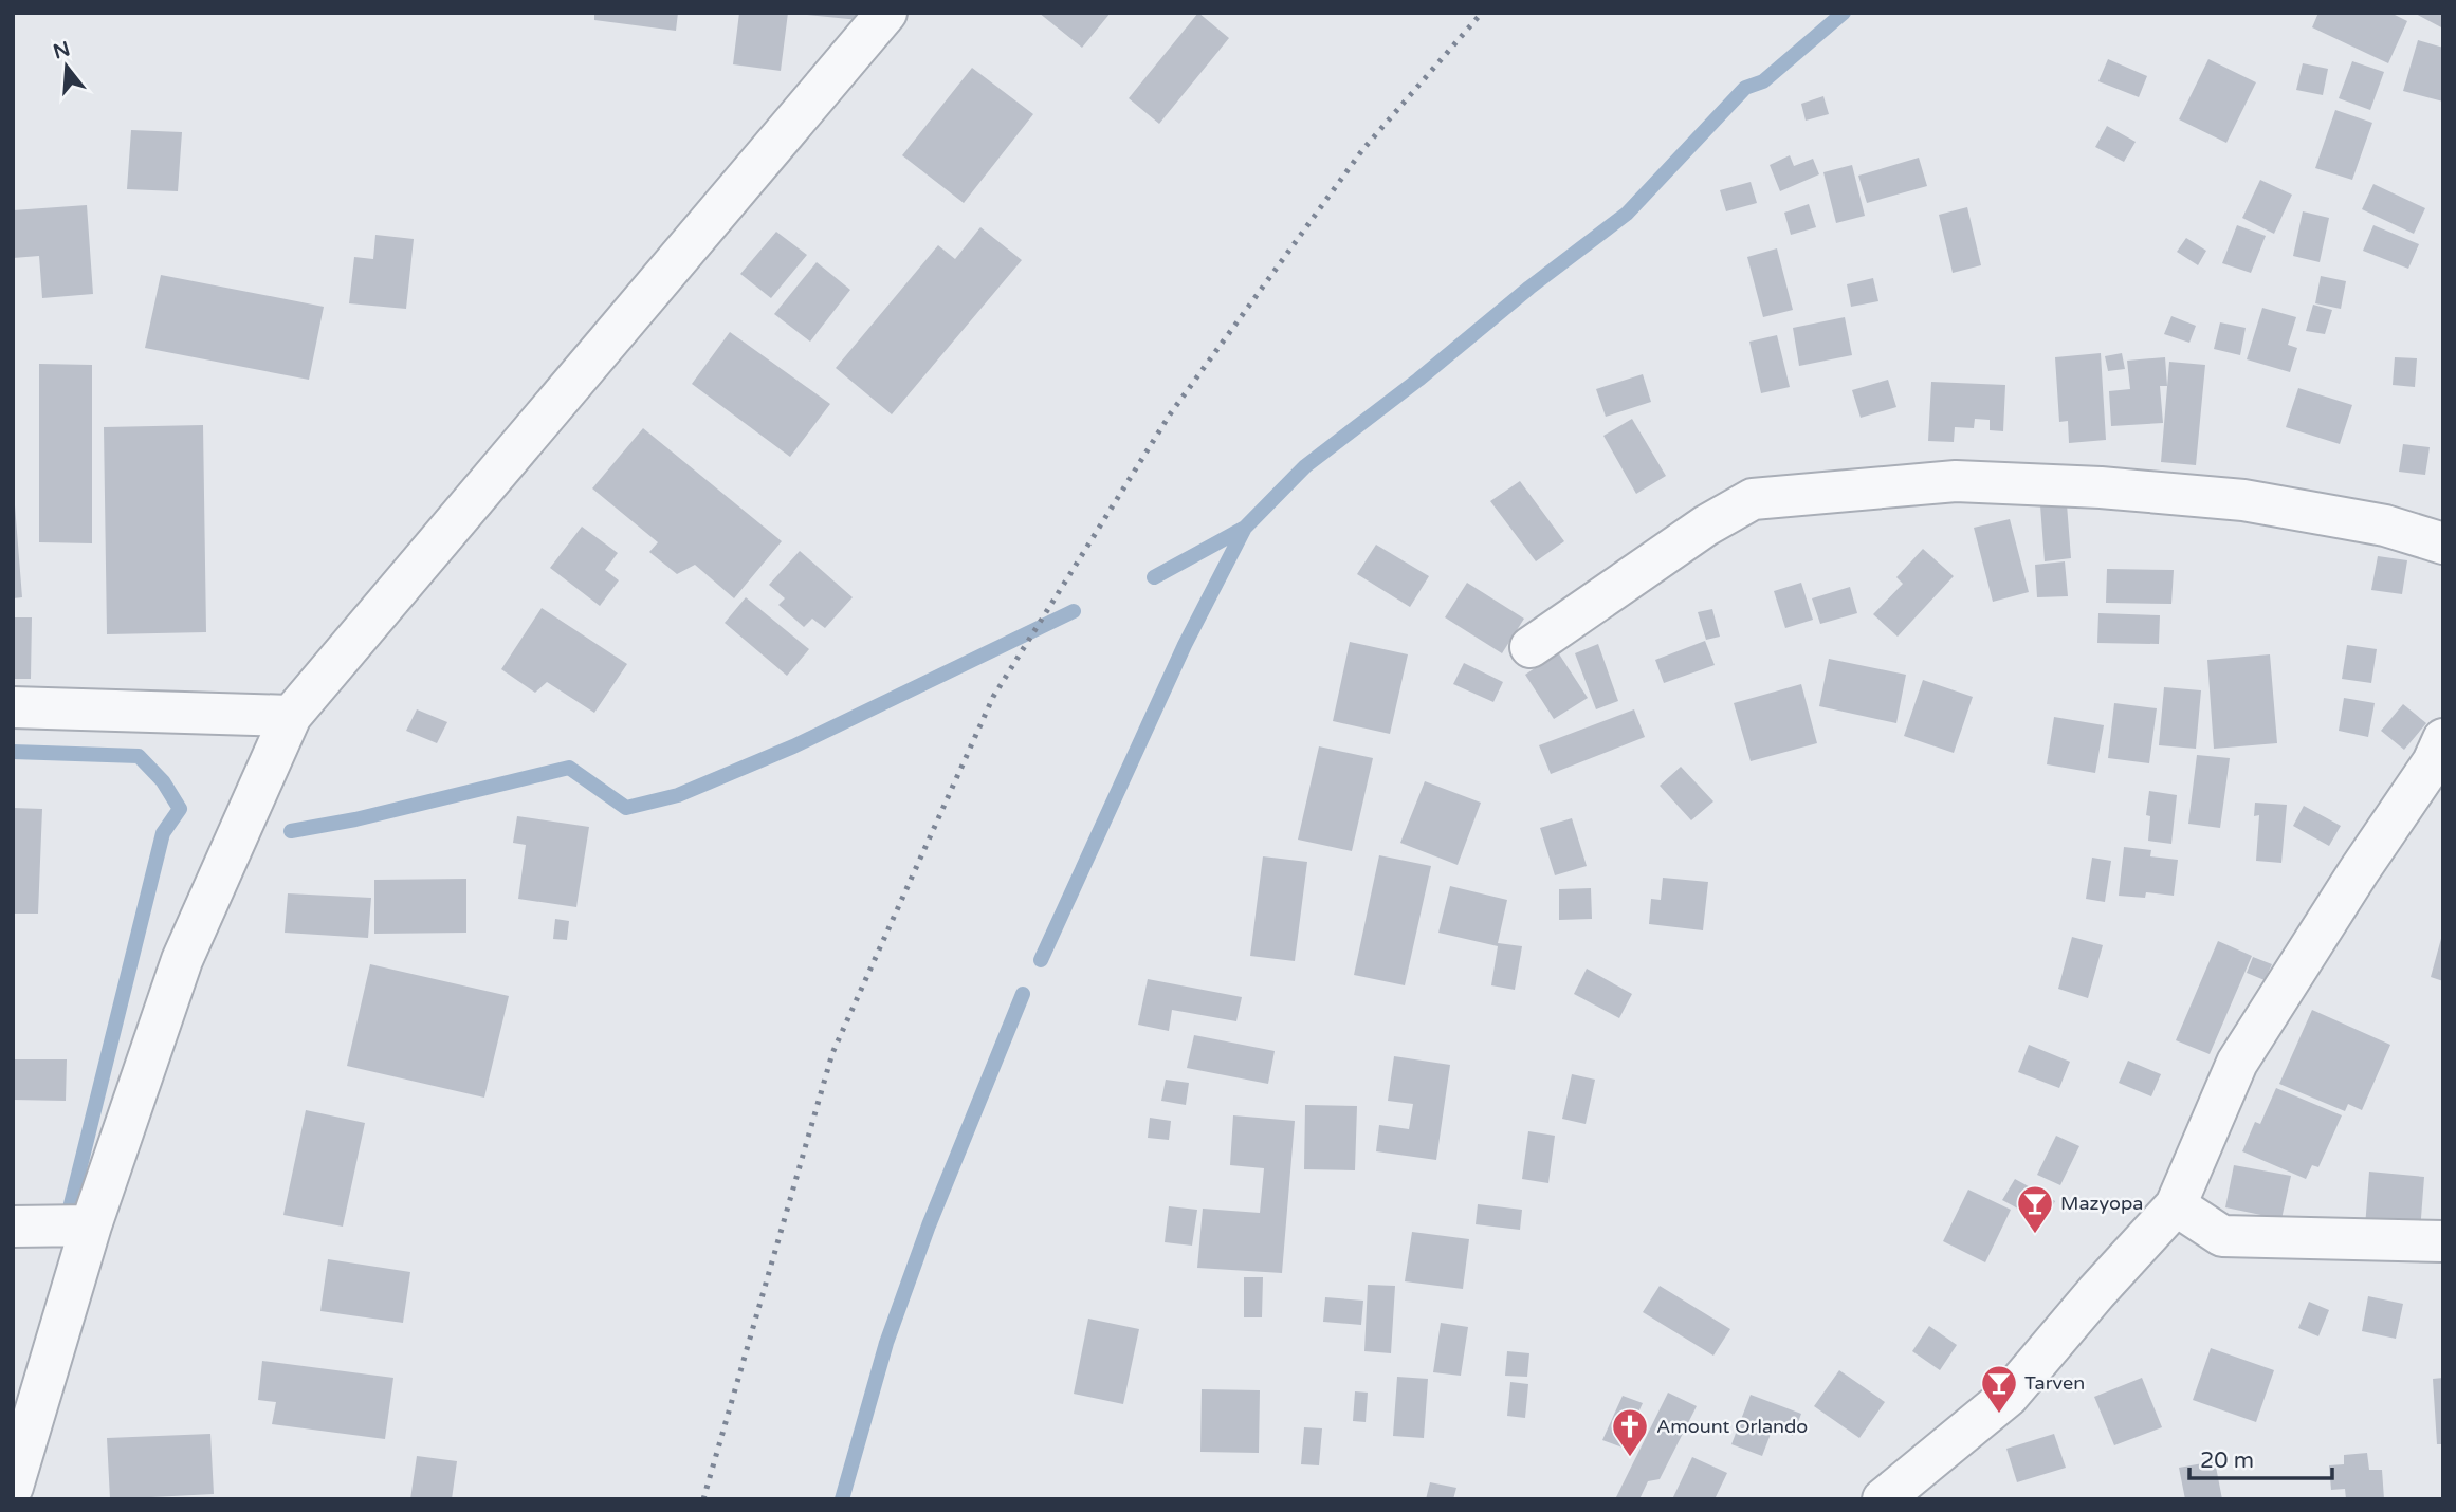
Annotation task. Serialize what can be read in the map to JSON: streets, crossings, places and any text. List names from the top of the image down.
{
  "places": {
    "bar": ["Mazyopa", "Tarven"],
    "church": ["Amount Orlando"]
  },
  "scale_bar": "20 m",
  "north": "top"
}
